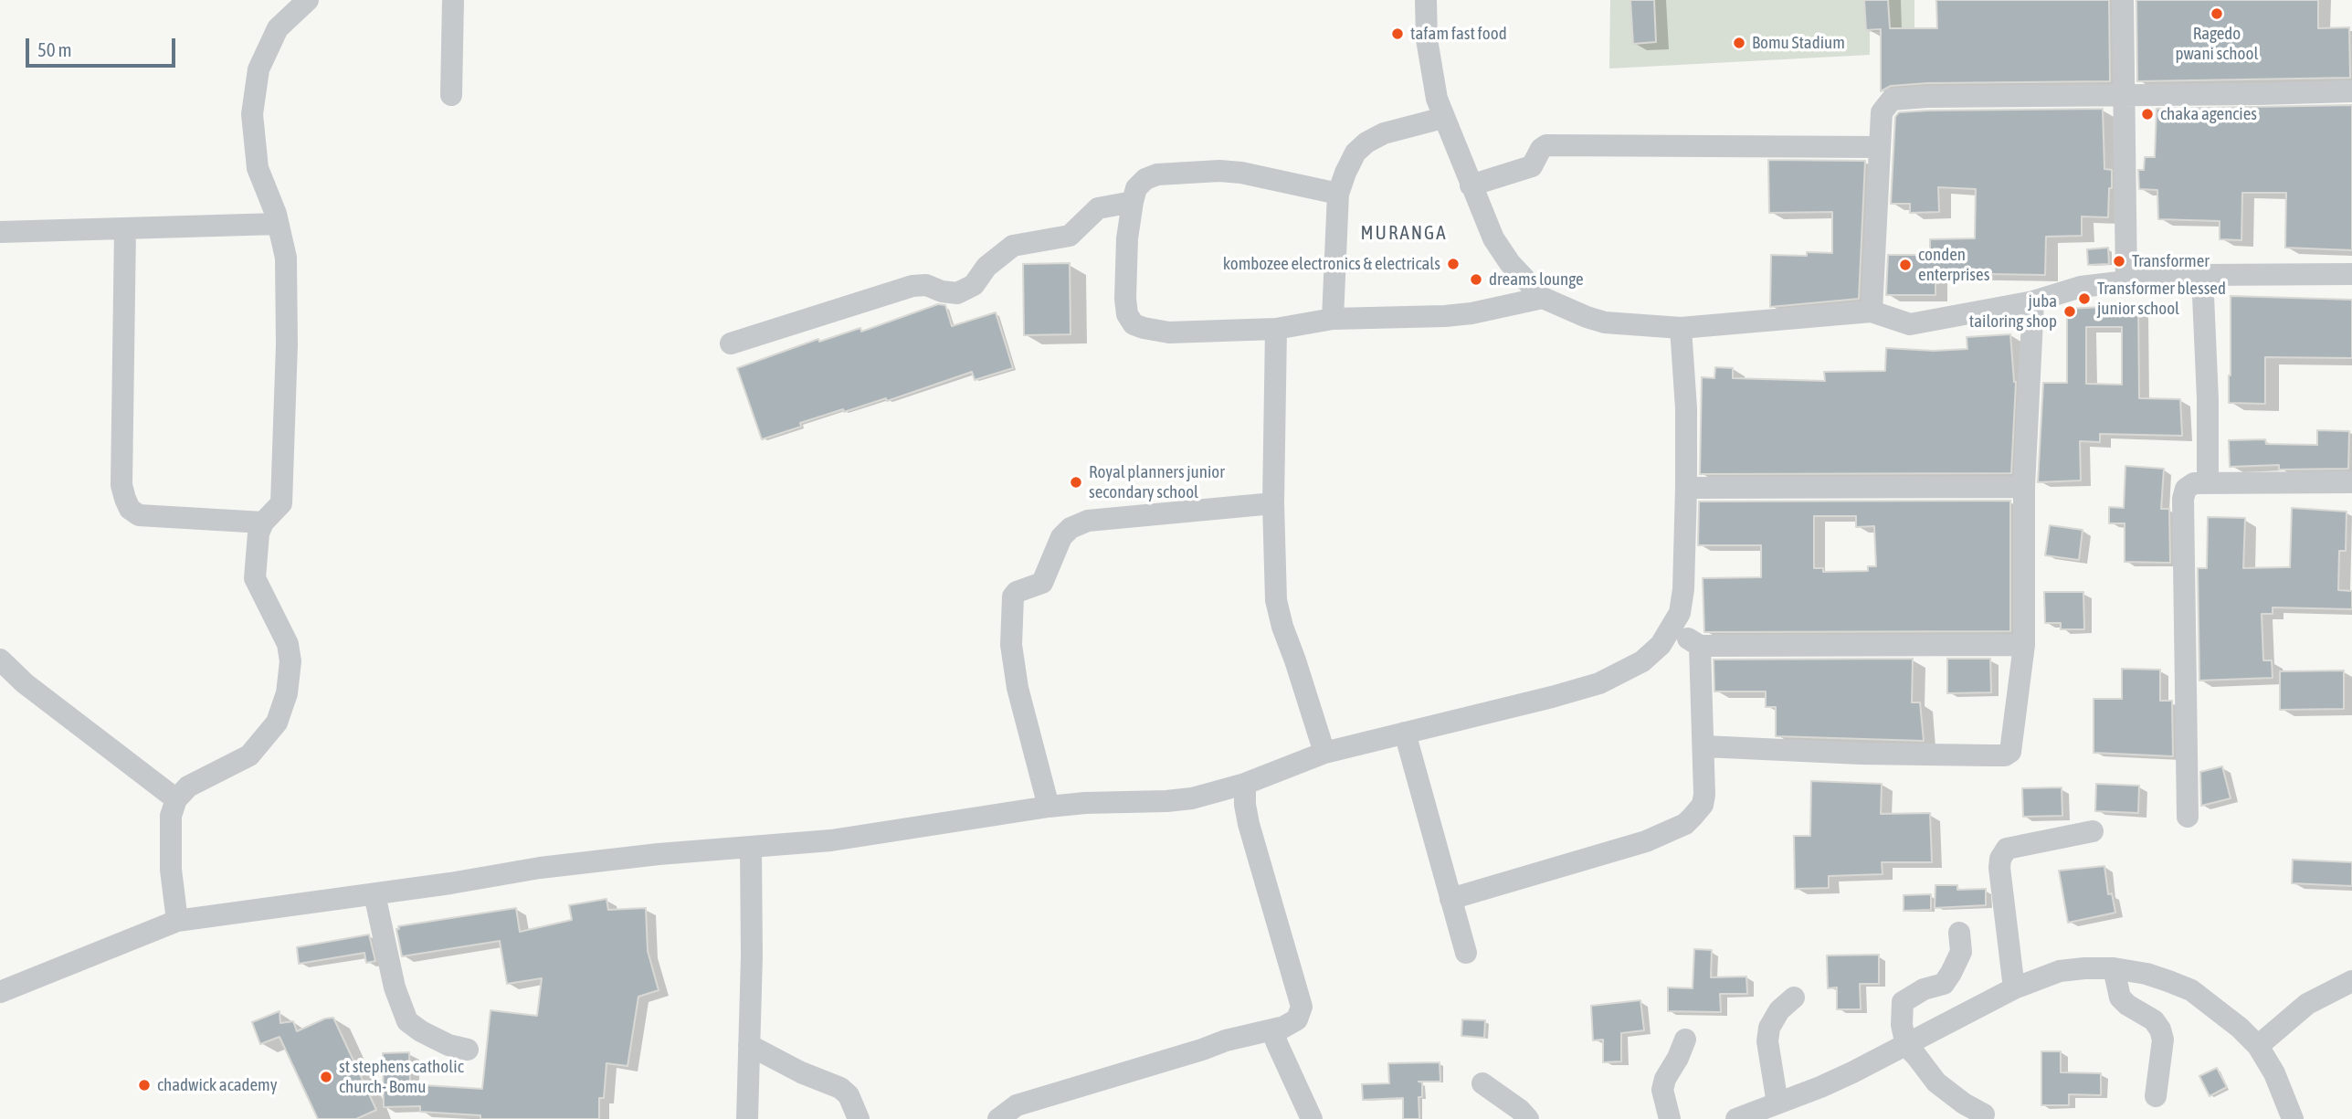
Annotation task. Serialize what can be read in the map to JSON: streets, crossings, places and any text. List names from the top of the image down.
{
  "districts": ["MURANGA"],
  "places": [
    "Ragedo pwani school",
    "tafam fast food",
    "Bomu Stadium",
    "chaka agencies",
    "Transformer",
    "kombozee electronics & electricals",
    "conden enterprises",
    "dreams lounge",
    "Transformer blessed junior school",
    "juba tailoring shop",
    "Royal planners junior secondary school",
    "st stephens catholic church- Bomu",
    "chadwick academy"
  ],
  "scale_bar": "50 m"
}
